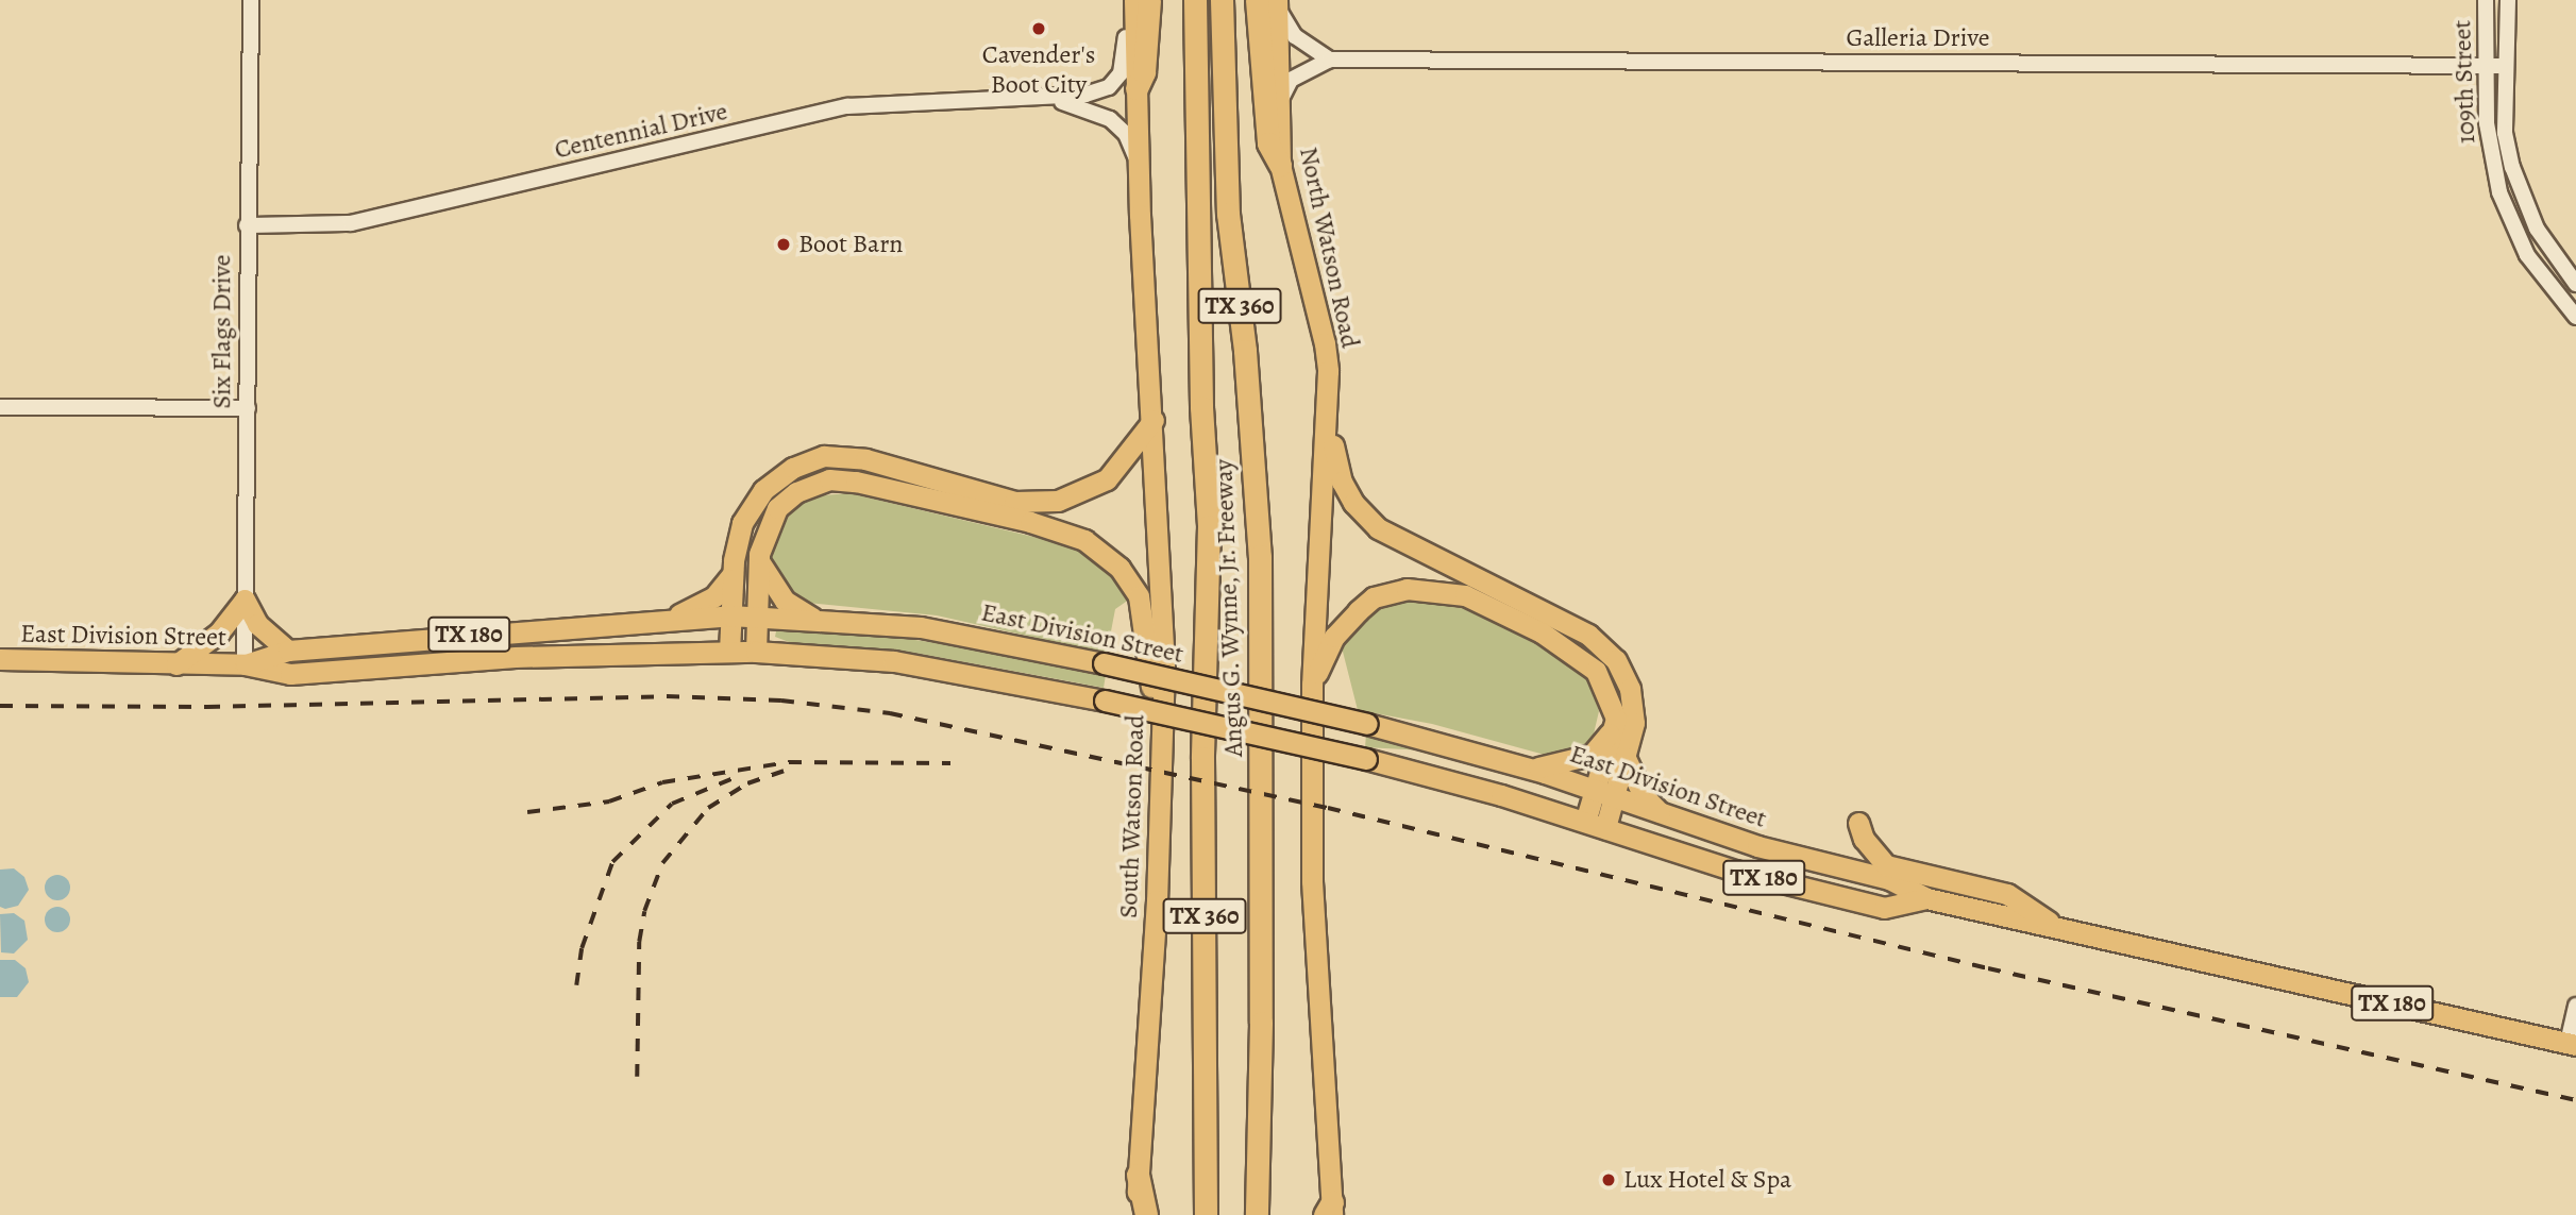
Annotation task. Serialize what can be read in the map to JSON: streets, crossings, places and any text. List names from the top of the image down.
{
  "streets": {
    "highway": ["TX 360", "Angus G. Wynne, Jr. Freeway"],
    "main road": [
      "North Watson Road",
      "East Division Street",
      "TX 180",
      "South Watson Road"
    ],
    "street": [
      "Galleria Drive",
      "109th Street",
      "Centennial Drive",
      "Six Flags Drive"
    ]
  },
  "crossings": [
    ["Galleria Drive", "109th Street"],
    ["Centennial Drive", "Six Flags Drive"],
    ["Six Flags Drive", "East Division Street"]
  ],
  "places": ["Cavender's Boot City", "Boot Barn", "Lux Hotel & Spa"]
}
